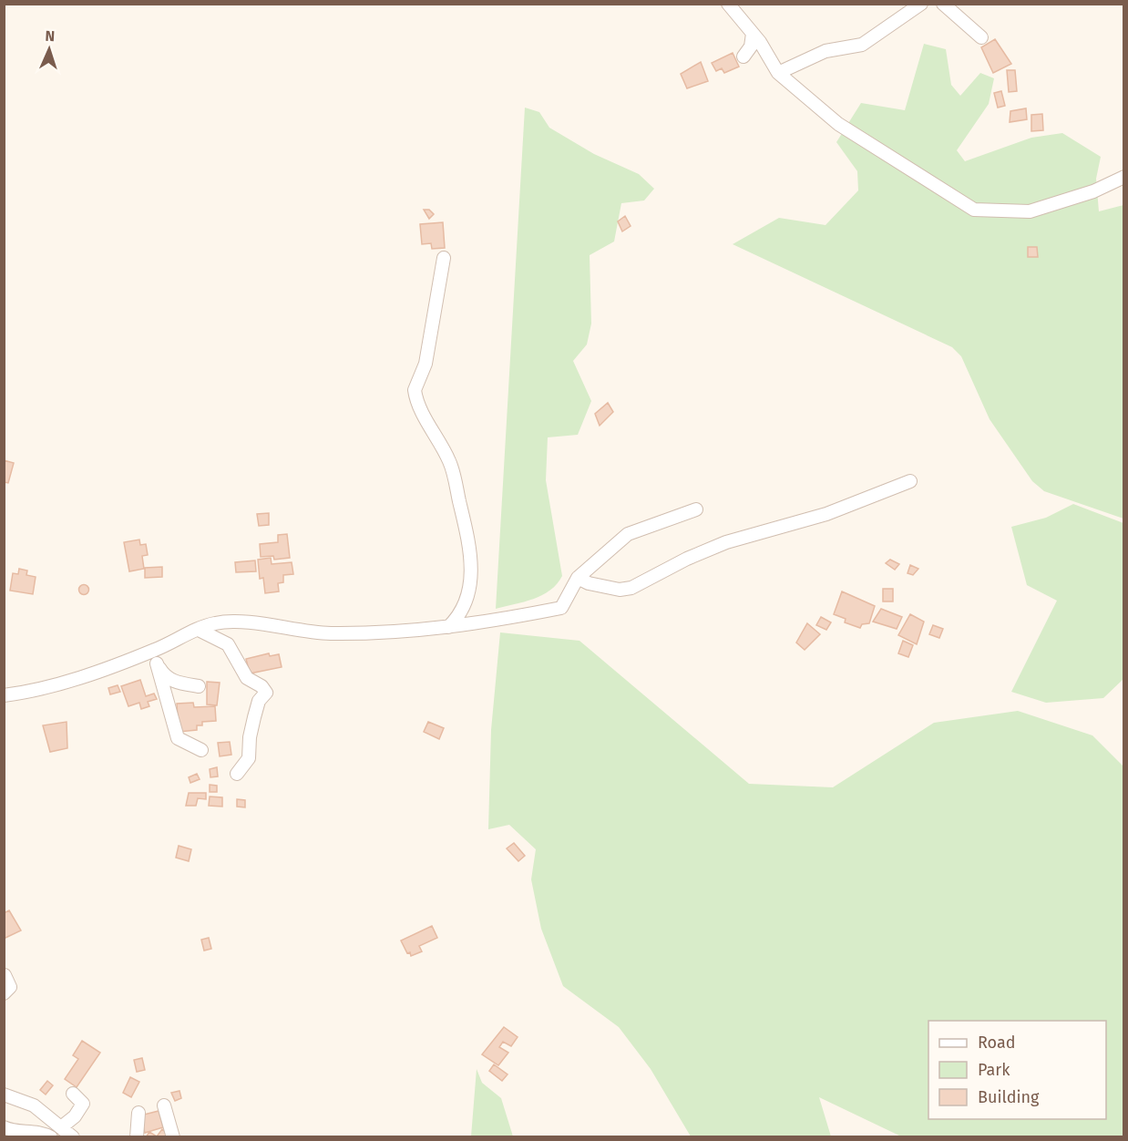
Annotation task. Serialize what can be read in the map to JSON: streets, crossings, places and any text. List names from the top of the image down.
{
  "legend": ["Road", "Park", "Building"],
  "north": "top"
}
